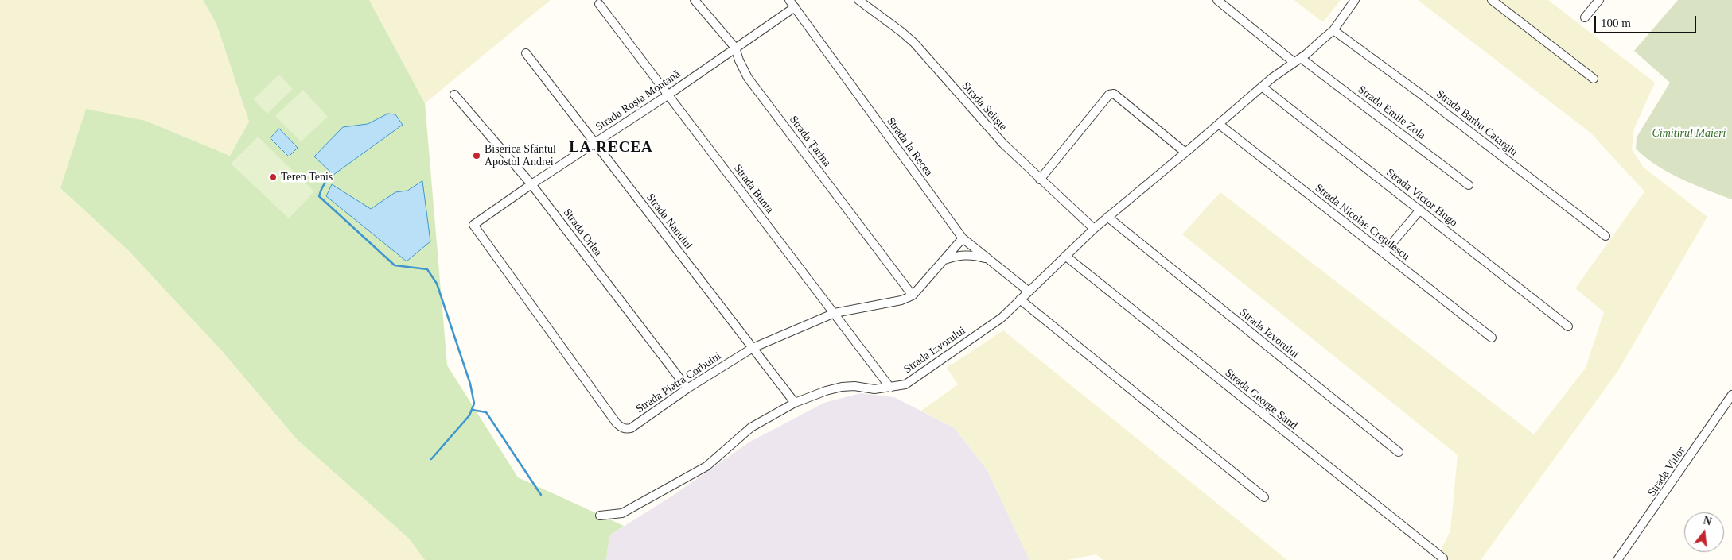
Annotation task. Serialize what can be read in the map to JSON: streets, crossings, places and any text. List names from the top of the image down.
{
  "streets": {
    "street": [
      "Strada Roșia Montană",
      "Strada Seliște",
      "Strada Emile Zola",
      "Strada Barbu Catargiu",
      "Strada Țarina",
      "Strada la Recea",
      "Strada Bunta",
      "Strada Victor Hugo",
      "Strada Nanului",
      "Strada Nicolae Crețulescu",
      "Strada Orlea",
      "Strada Izvorului",
      "Strada Piatra Corbului",
      "Strada George Sand",
      "Strada Viilor"
    ]
  },
  "crossings": [
    ["Strada Roșia Montană", "Strada Țarina"],
    ["Strada Roșia Montană", "Strada la Recea"],
    ["Strada Roșia Montană", "Strada Bunta"],
    ["Strada Roșia Montană", "Strada Nanului"],
    ["Strada Roșia Montană", "Strada Orlea"],
    ["Strada Roșia Montană", "Strada Piatra Corbului"],
    ["Strada Seliște", "Strada Izvorului"],
    ["Strada Emile Zola", "Strada Izvorului"],
    ["Strada Barbu Catargiu", "Strada Izvorului"],
    ["Strada Țarina", "Strada Piatra Corbului"],
    ["Strada la Recea", "Strada Izvorului"],
    ["Strada Bunta", "Strada Izvorului"],
    ["Strada Bunta", "Strada Piatra Corbului"],
    ["Strada Victor Hugo", "Strada Izvorului"],
    ["Strada Nanului", "Strada Izvorului"],
    ["Strada Nanului", "Strada Piatra Corbului"],
    ["Strada Nicolae Crețulescu", "Strada Izvorului"],
    ["Strada Orlea", "Strada Piatra Corbului"],
    ["Strada Izvorului", "Strada George Sand"]
  ],
  "districts": ["LA RECEA"],
  "parks": ["Cimitirul Maieri"],
  "places": ["Biserica Sfântul Apostol Andrei", "Teren Tenis"],
  "scale_bar": "100 m",
  "north": "top"
}
